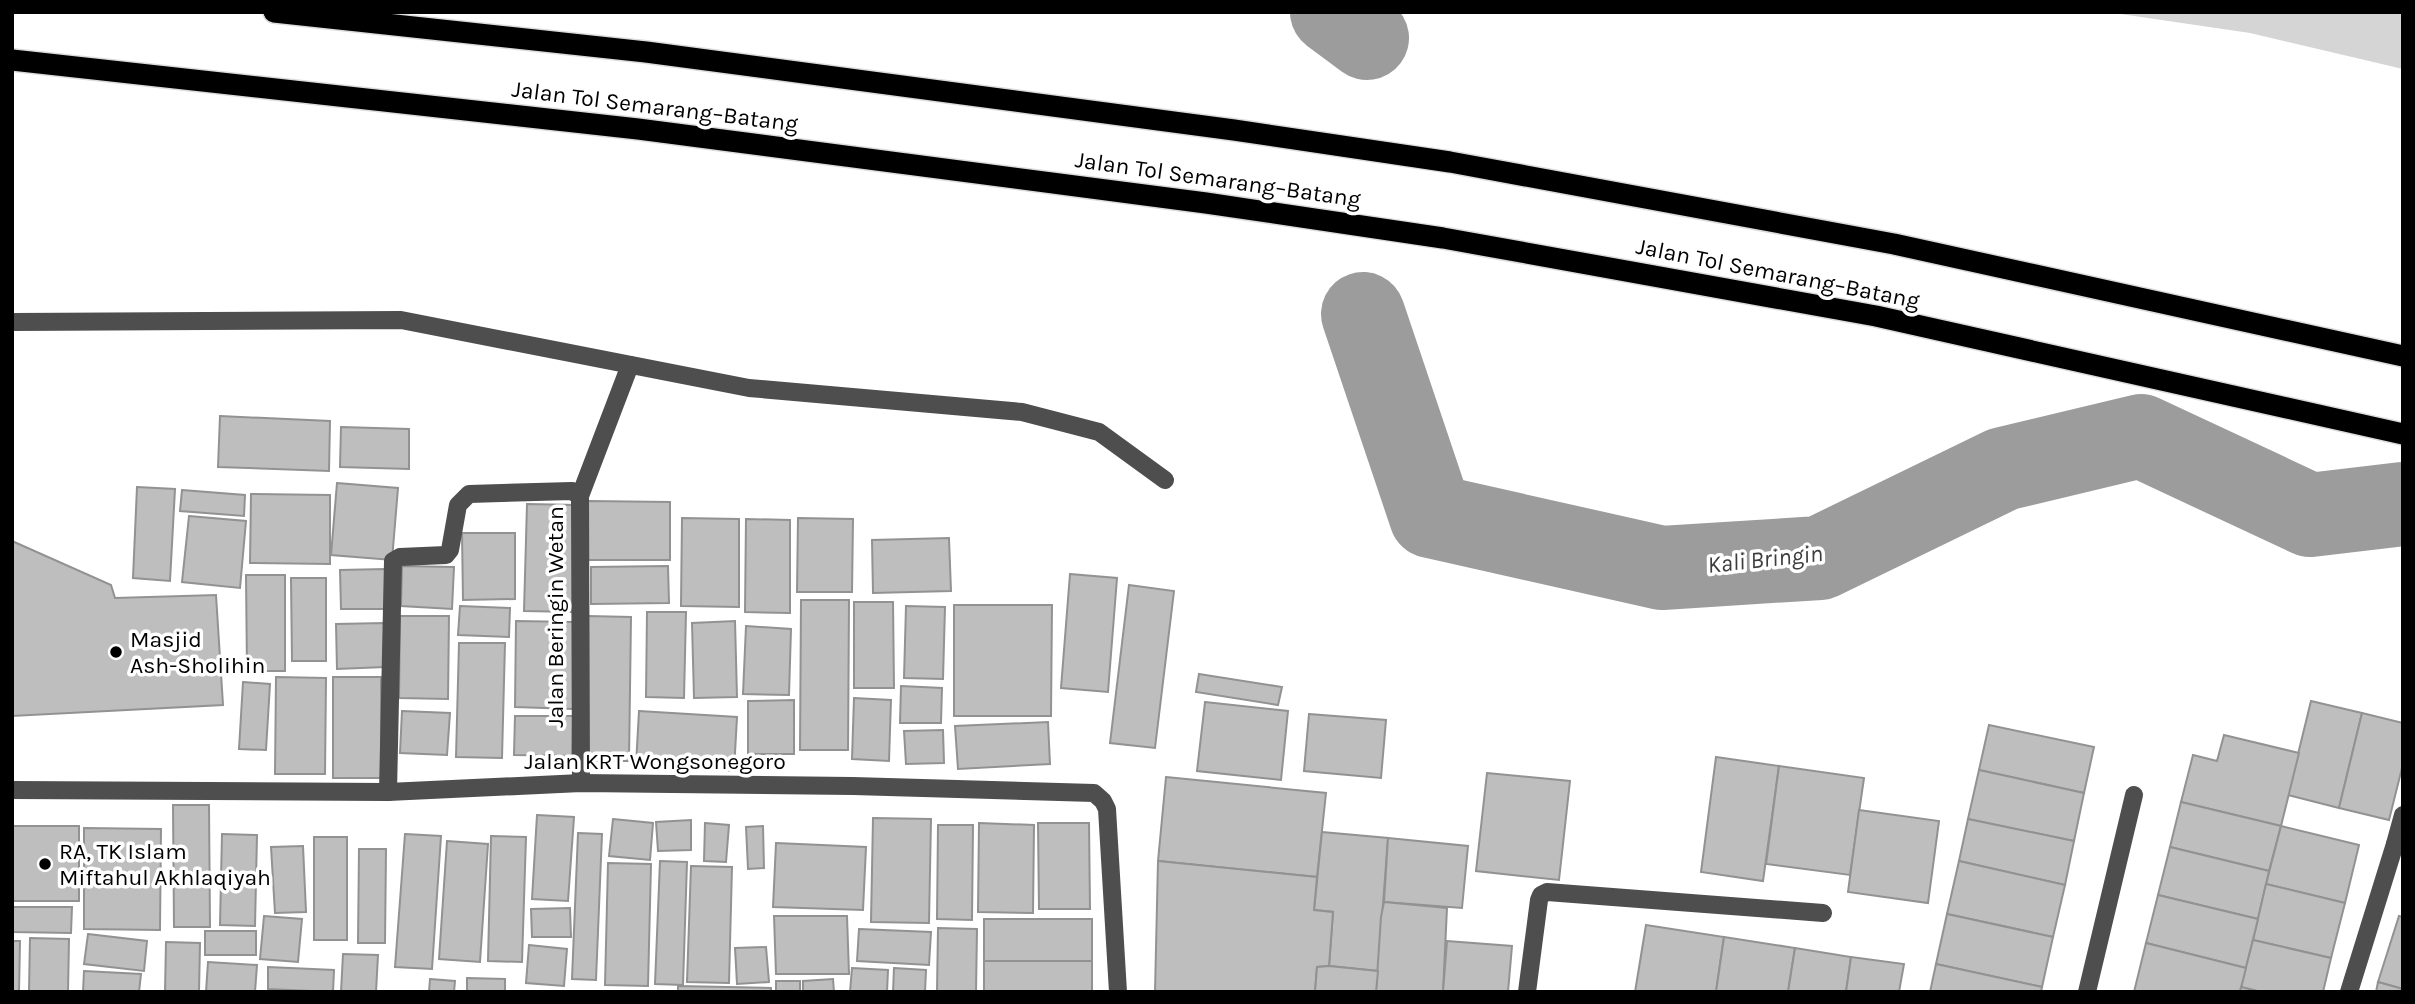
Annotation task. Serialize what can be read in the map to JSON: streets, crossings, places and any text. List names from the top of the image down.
{
  "streets": {
    "highway": ["Jalan Tol Semarang–Batang"],
    "street": ["Jalan Beringin Wetan", "Jalan KRT Wongsonegoro"]
  },
  "crossings": [
    ["Jalan Beringin Wetan", "Jalan KRT Wongsonegoro"]
  ],
  "water": ["Kali Bringin"],
  "places": ["Masjid Ash-Sholihin", "RA, TK Islam Miftahul Akhlaqiyah"]
}
